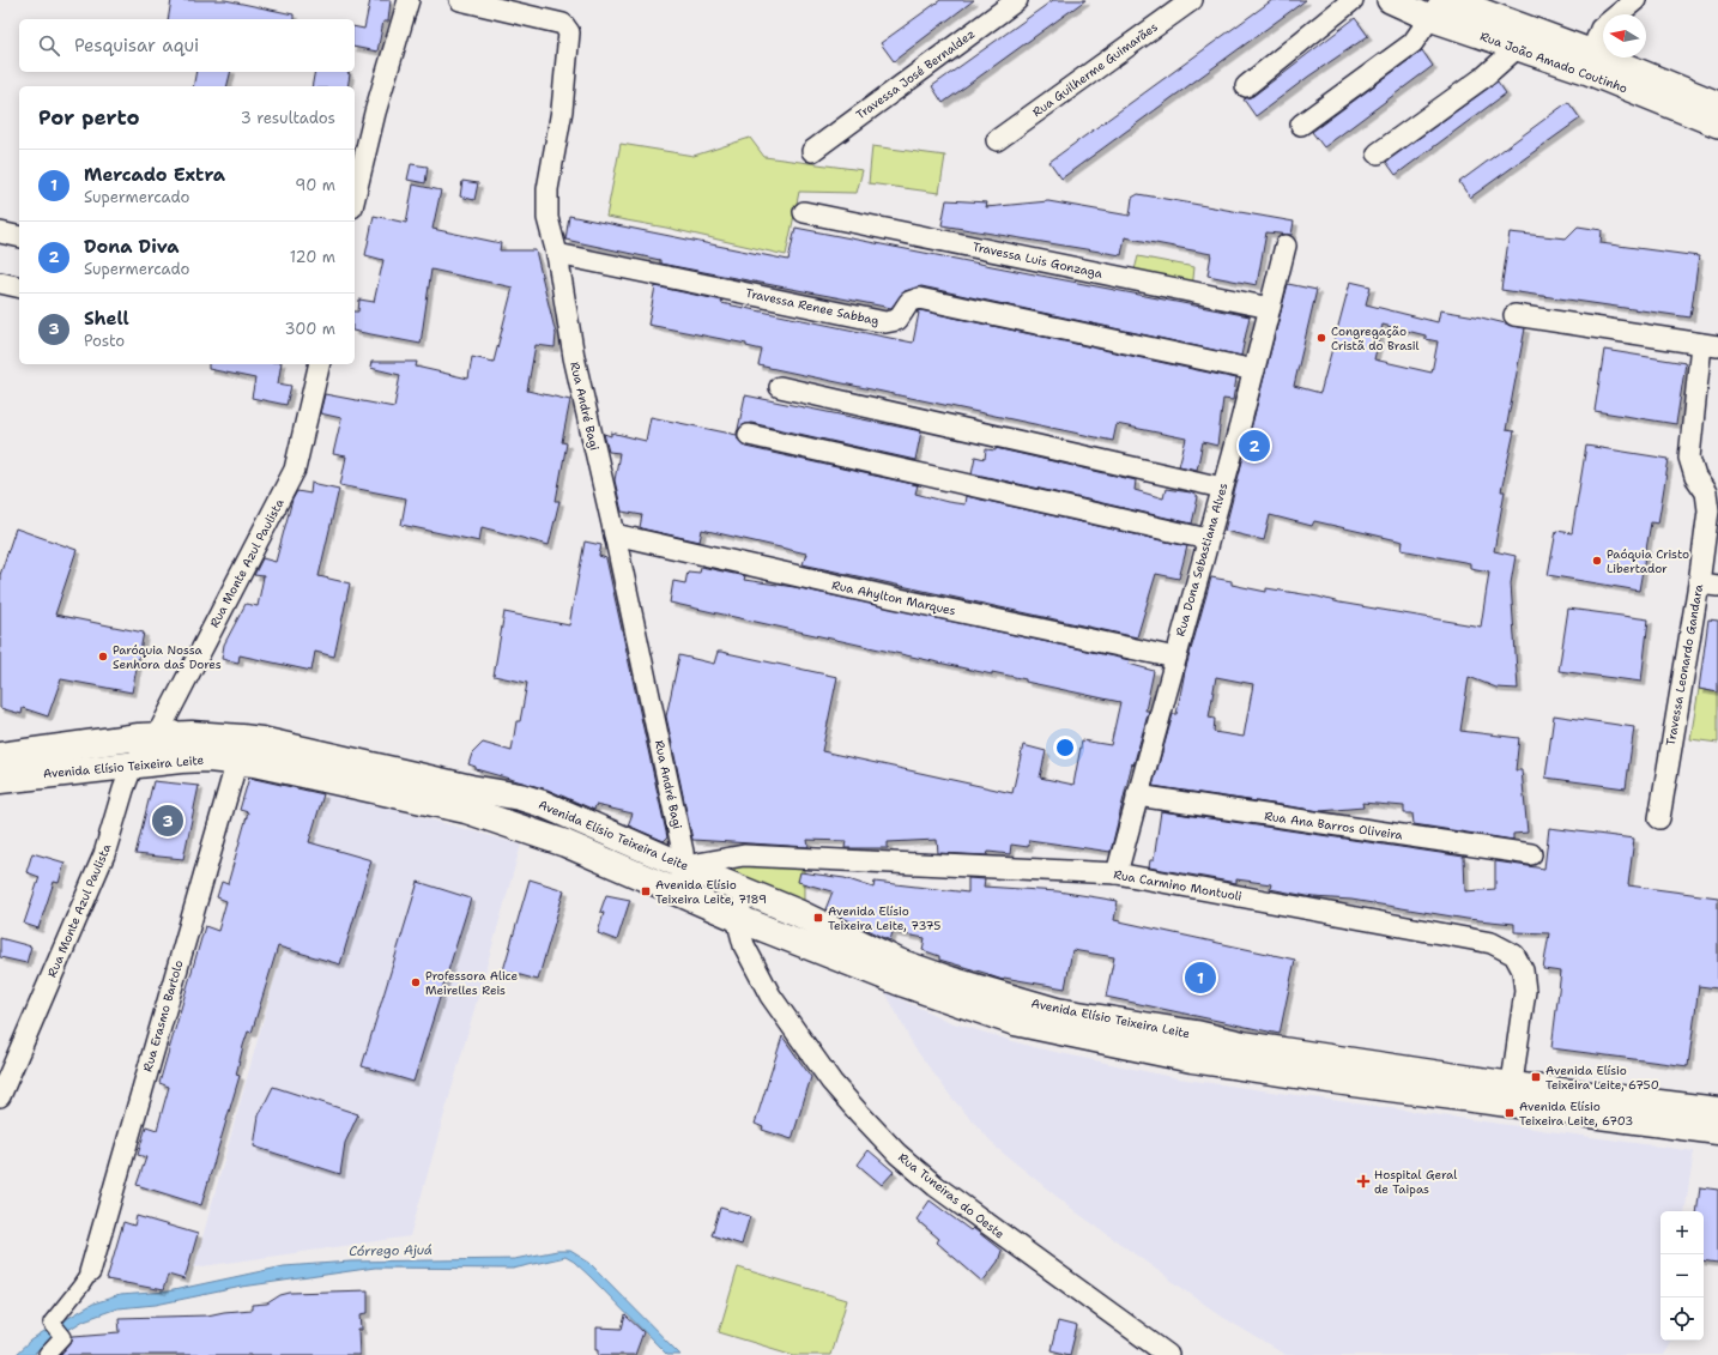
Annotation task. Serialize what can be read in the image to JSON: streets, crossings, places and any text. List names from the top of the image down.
{
  "streets": {
    "main road": ["Avenida Elísio Teixeira Leite"],
    "street": [
      "Rua João Amado Coutinho",
      "Rua Guilherme Guimarães",
      "Travessa José Bernaldez",
      "Travessa Luis Gonzaga",
      "Travessa Renee Sabbag",
      "Rua André Bagi",
      "Rua Dona Sebastiana Alves",
      "Rua Monte Azul Paulista",
      "Rua Ahylton Marques",
      "Travessa Leonardo Gandara",
      "Rua Ana Barros Oliveira",
      "Rua Carmino Montuoli",
      "Rua Erasmo Bartolo",
      "Rua Tuneiras do Oeste"
    ]
  },
  "crossings": [
    ["Travessa Luis Gonzaga", "Rua Dona Sebastiana Alves"],
    ["Travessa Renee Sabbag", "Rua André Bagi"],
    ["Travessa Renee Sabbag", "Rua Dona Sebastiana Alves"],
    ["Rua André Bagi", "Rua Ahylton Marques"],
    ["Rua André Bagi", "Avenida Elísio Teixeira Leite"],
    ["Rua André Bagi", "Rua Carmino Montuoli"],
    ["Rua Dona Sebastiana Alves", "Rua Ahylton Marques"],
    ["Rua Dona Sebastiana Alves", "Rua Ana Barros Oliveira"],
    ["Rua Dona Sebastiana Alves", "Rua Carmino Montuoli"],
    ["Rua Monte Azul Paulista", "Avenida Elísio Teixeira Leite"],
    ["Avenida Elísio Teixeira Leite", "Rua Carmino Montuoli"],
    ["Avenida Elísio Teixeira Leite", "Rua Erasmo Bartolo"],
    ["Avenida Elísio Teixeira Leite", "Rua Tuneiras do Oeste"]
  ],
  "water": ["Córrego Ajuá"],
  "places": {
    "other": [
      "Congregação Cristã do Brasil",
      "Paóquia Cristo Libertador",
      "Paróquia Nossa Senhora das Dores",
      "Professora Alice Meirelles Reis"
    ],
    "transit": [
      "Avenida Elísio Teixeira Leite, 7189",
      "Avenida Elísio Teixeira Leite, 7375",
      "Avenida Elísio Teixeira Leite, 6750",
      "Avenida Elísio Teixeira Leite, 6703"
    ],
    "health": ["Hospital Geral de Taipas"]
  },
  "north": "left",
  "page": {
    "search": "Pesquisar aqui",
    "heading": ["Por perto", "3 resultados"],
    "list": [
      {
        "mark": "1",
        "name": "Mercado Extra",
        "note": "Supermercado",
        "value": "90 m"
      },
      {
        "mark": "2",
        "name": "Dona Diva",
        "note": "Supermercado",
        "value": "120 m"
      },
      {
        "mark": "3",
        "name": "Shell",
        "note": "Posto",
        "value": "300 m"
      }
    ],
    "pins": ["2", "3", "1"],
    "map_buttons": ["+", "−"]
  }
}
